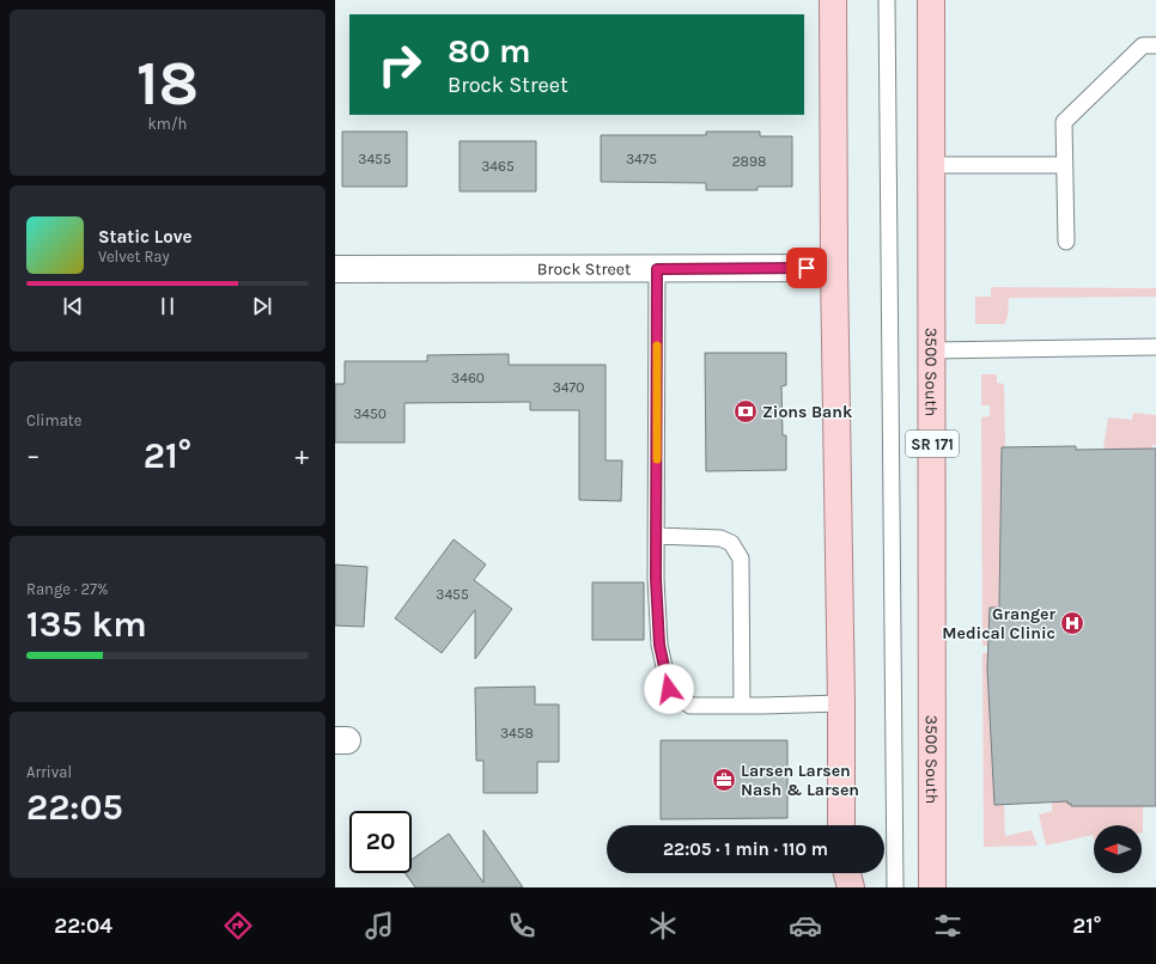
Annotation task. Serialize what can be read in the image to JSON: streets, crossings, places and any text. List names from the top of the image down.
{
  "streets": {
    "main road": ["3500 South", "SR 171"],
    "street": ["Brock Street"]
  },
  "places": {
    "bank": ["Zions Bank"],
    "hospital": ["Granger Medical Clinic"],
    "office": ["Larsen Larsen Nash & Larsen"]
  },
  "house_numbers": [
    "3455",
    "3475",
    "2898",
    "3465",
    "3460",
    "3470",
    "3450",
    "3455",
    "3458"
  ],
  "north": "left",
  "page": {
    "tile": [
      ["18", "km/h"],
      "Climate",
      ["Range · 27%", "135 km"],
      ["Arrival", "22:05"]
    ],
    "turn": ["80 m", "Brock Street"],
    "song": ["Static Love", "Velvet Ray"],
    "heat": ["−", "21°", "+"],
    "limit": "20",
    "trip": "22:05 · 1 min · 110 m",
    "tabs": ["22:04", "21°"]
  }
}
